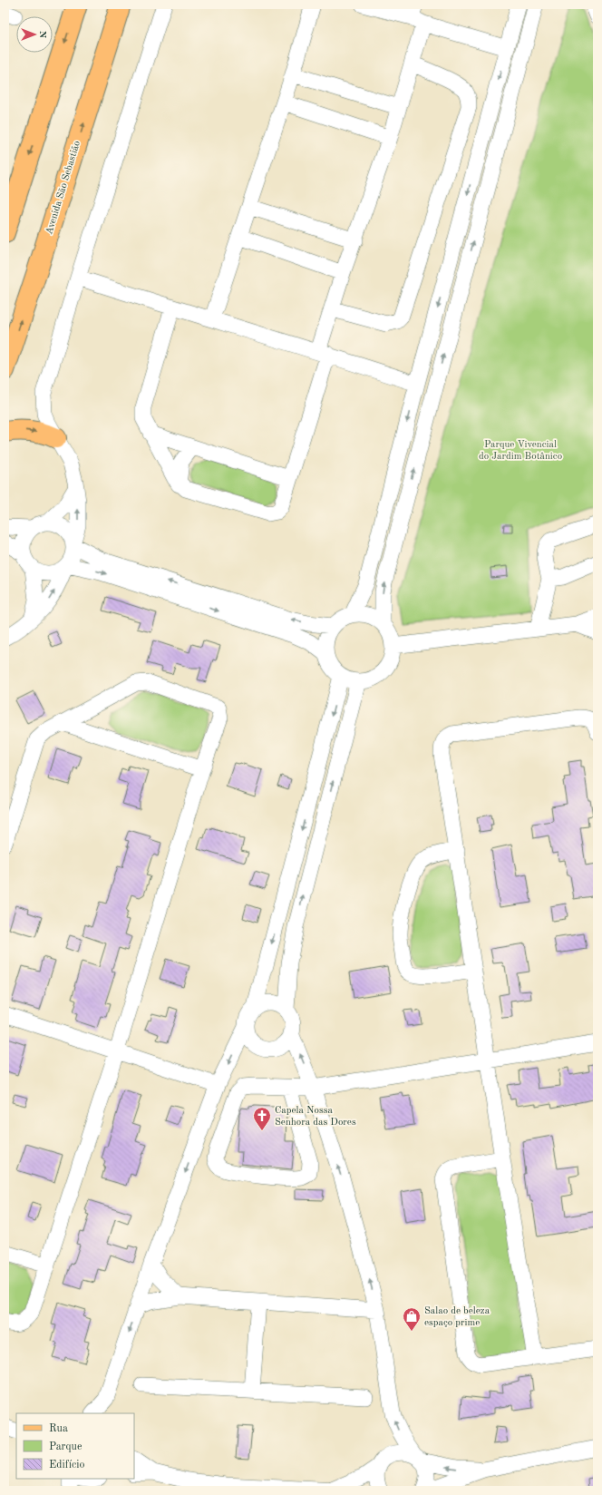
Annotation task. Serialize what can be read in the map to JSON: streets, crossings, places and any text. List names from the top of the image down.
{
  "streets": {
    "main road": ["Avenida São Sebastião"]
  },
  "parks": ["Parque Vivencial do Jardim Botânico"],
  "places": {
    "church": ["Capela Nossa Senhora das Dores"],
    "shop": ["Salao de beleza espaço prime"]
  },
  "legend": ["Rua", "Parque", "Edifício"],
  "north": "right"
}
